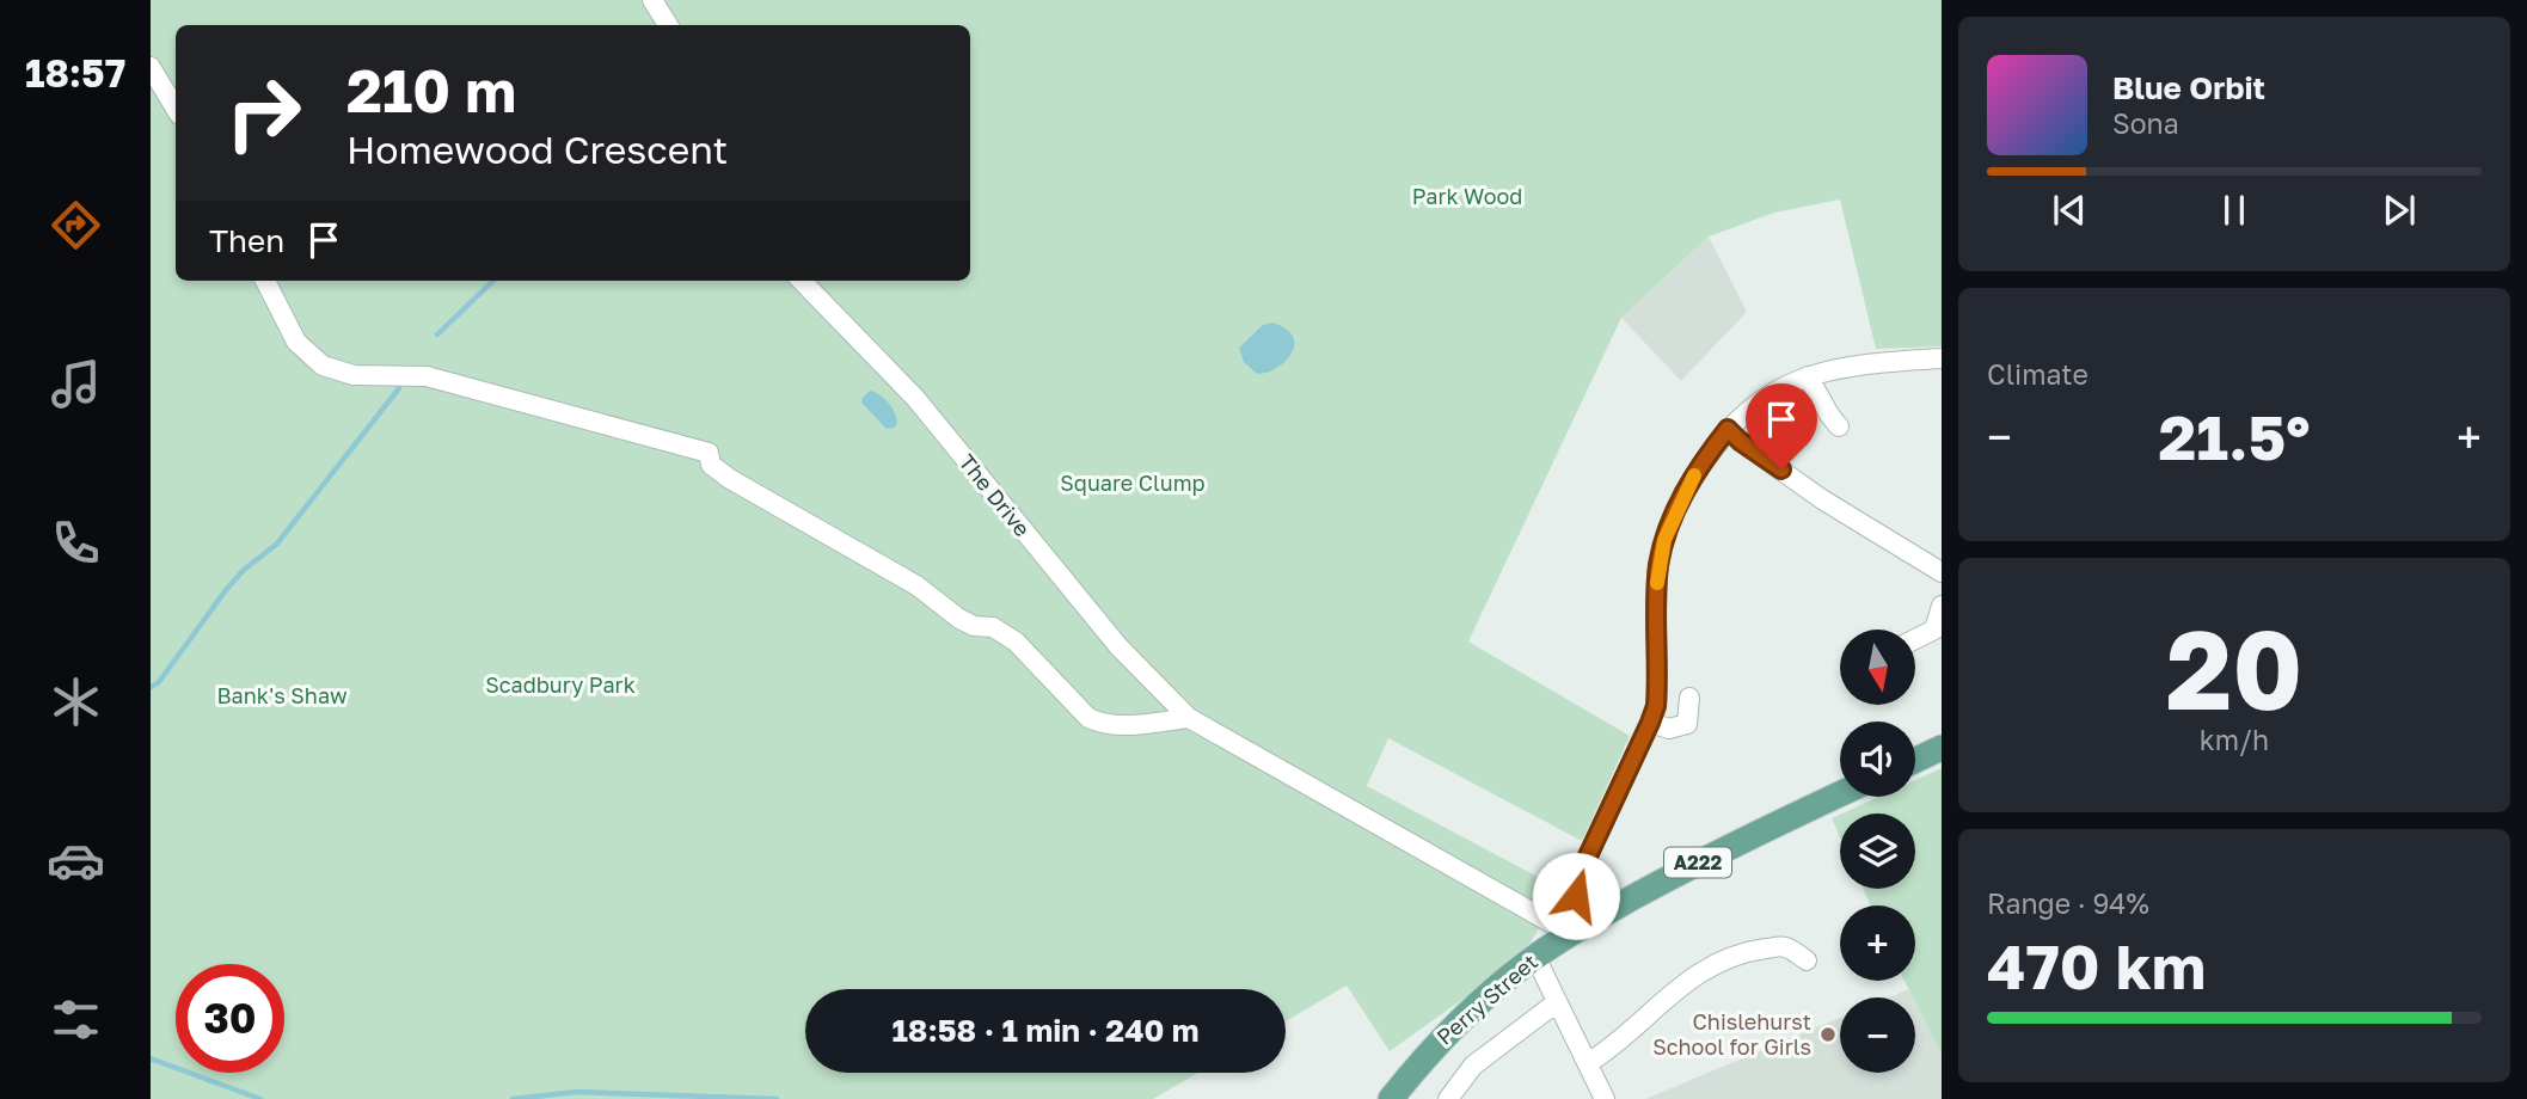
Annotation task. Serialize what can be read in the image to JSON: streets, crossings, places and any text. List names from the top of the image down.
{
  "streets": {
    "main road": ["A222", "Perry Street"],
    "street": ["The Drive"]
  },
  "crossings": [
    ["The Drive", "Perry Street"]
  ],
  "parks": [
    "Park Wood",
    "Square Clump",
    "Scadbury Park",
    "Bank's Shaw"
  ],
  "places": ["Chislehurst School for Girls"],
  "north": "bottom",
  "page": {
    "tabs": "18:57",
    "turn": ["210 m", "Homewood Crescent"],
    "song": ["Blue Orbit", "Sona"],
    "then": "Then",
    "tile": [
      "Climate",
      ["20", "km/h"],
      ["Range · 94%", "470 km"]
    ],
    "heat": ["−", "21.5°", "+"],
    "map_buttons": ["+", "−"],
    "limit": "30",
    "trip": "18:58 · 1 min · 240 m"
  }
}
